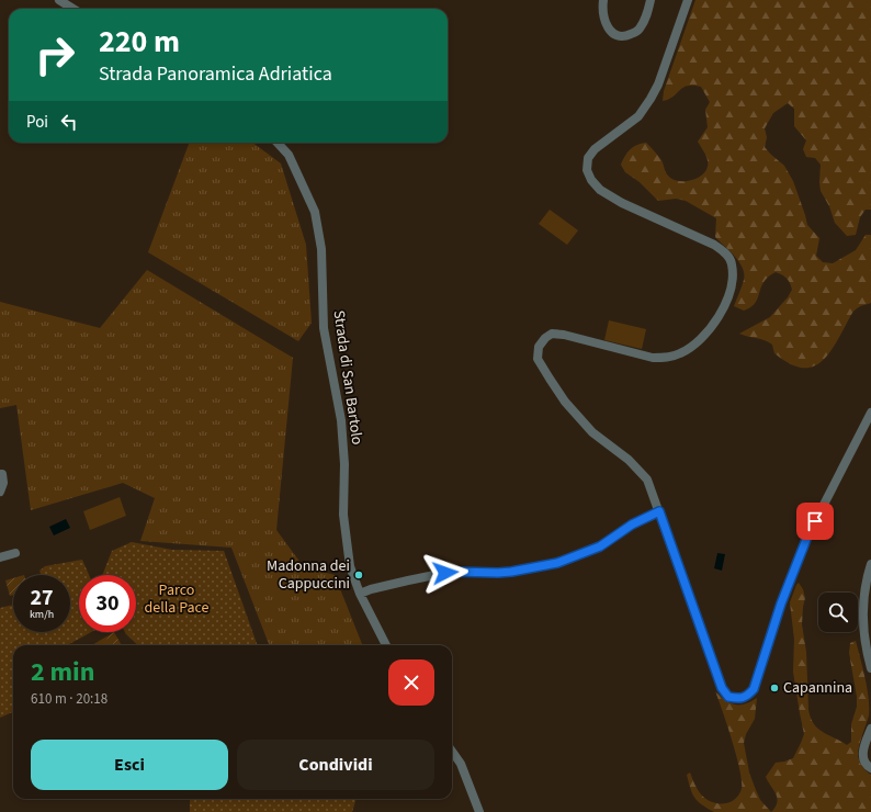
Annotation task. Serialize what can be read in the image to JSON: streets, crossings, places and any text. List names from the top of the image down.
{
  "streets": {
    "street": ["Strada di San Bartolo"]
  },
  "parks": ["Parco della Pace"],
  "places": ["Madonna dei Cappuccini", "Capannina"],
  "page": {
    "turn": ["220 m", "Strada Panoramica Adriatica"],
    "then": "Poi",
    "speed": "27 km/h",
    "limit": "30",
    "heading": ["2 min", "610 m · 20:18"],
    "buttons": ["Esci", "Condividi"]
  }
}
